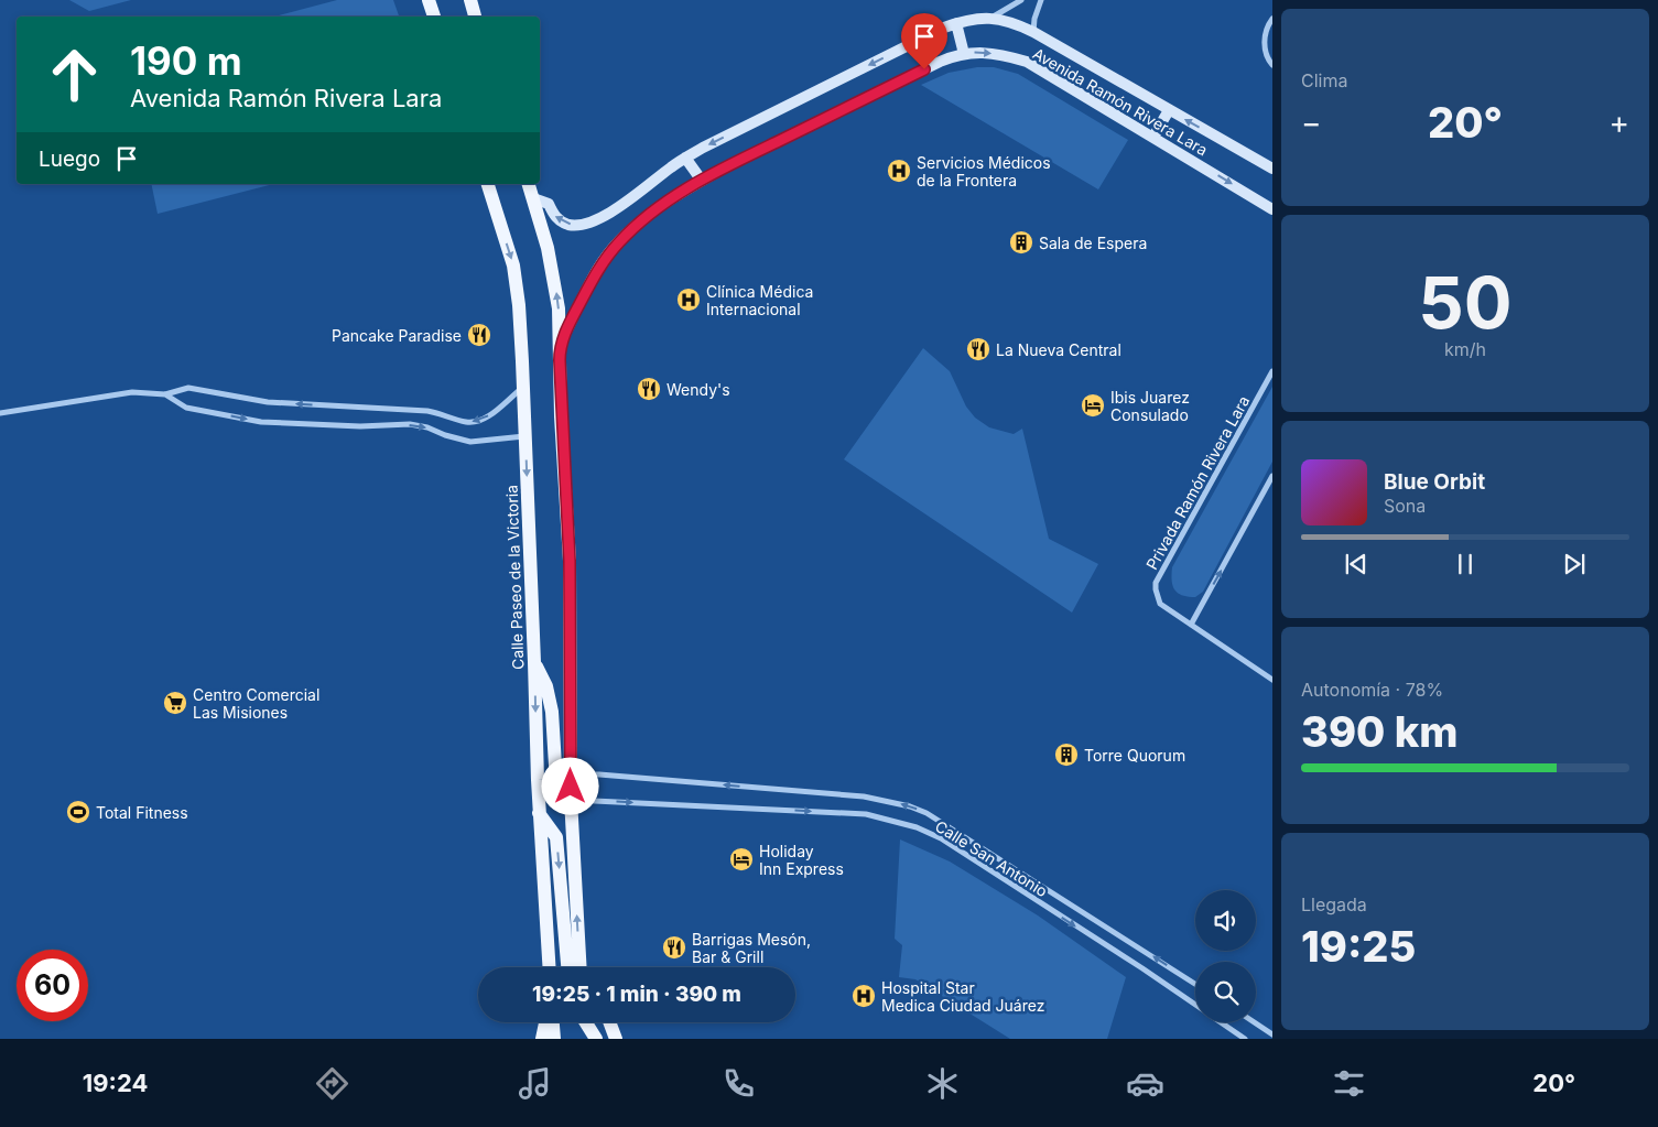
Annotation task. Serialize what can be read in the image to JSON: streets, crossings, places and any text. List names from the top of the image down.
{
  "streets": {
    "main road": ["Calle Paseo de la Victoria"],
    "street": ["Avenida Ramón Rivera Lara", "Privada Ramón Rivera Lara", "Calle San Antonio"]
  },
  "places": {
    "hospital": ["Servicios Médicos de la Frontera", "Clínica Médica Internacional", "Hospital Star Medica Ciudad Juárez"],
    "building": ["Sala de Espera", "Torre Quorum"],
    "restaurant": [
      "Pancake Paradise",
      "La Nueva Central",
      "Wendy's",
      "Barrigas Mesón, Bar & Grill"
    ],
    "hotel": ["Ibis Juarez Consulado", "Holiday Inn Express"],
    "supermarket": ["Centro Comercial Las Misiones"],
    "sports": ["Total Fitness"]
  },
  "page": {
    "tile": [
      "Clima",
      ["50", "km/h"],
      ["Autonomía · 78%", "390 km"],
      ["Llegada", "19:25"]
    ],
    "turn": ["190 m", "Avenida Ramón Rivera Lara"],
    "heat": ["−", "20°", "+"],
    "then": "Luego",
    "song": ["Blue Orbit", "Sona"],
    "limit": "60",
    "trip": "19:25 · 1 min · 390 m",
    "tabs": ["19:24", "20°"]
  }
}
